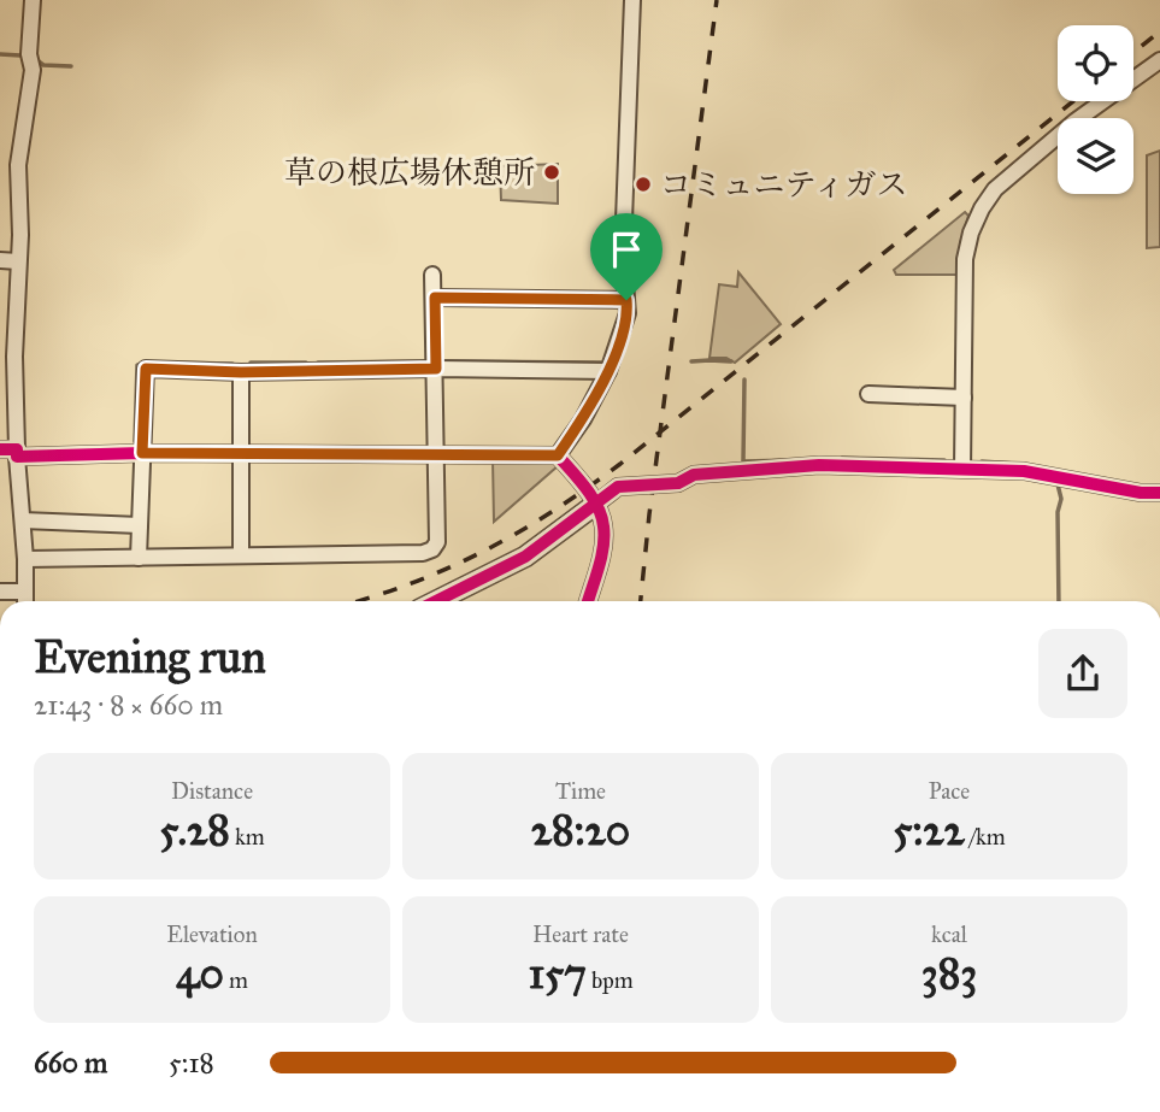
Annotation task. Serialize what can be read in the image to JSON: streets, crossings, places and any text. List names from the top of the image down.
{
  "places": ["草の根広場休憩所", "コミュニティガス"],
  "page": {
    "heading": ["Evening run", "21:43 · 8 × 660 m"],
    "stats": [
      ["Distance", "5.28 km"],
      ["Time", "28:20"],
      ["Pace", "5:22 /km"],
      ["Elevation", "40 m"],
      ["Heart rate", "157 bpm"],
      ["kcal", "383"]
    ],
    "list": [
      {
        "name": "660 m",
        "note": "5:18"
      }
    ]
  }
}
